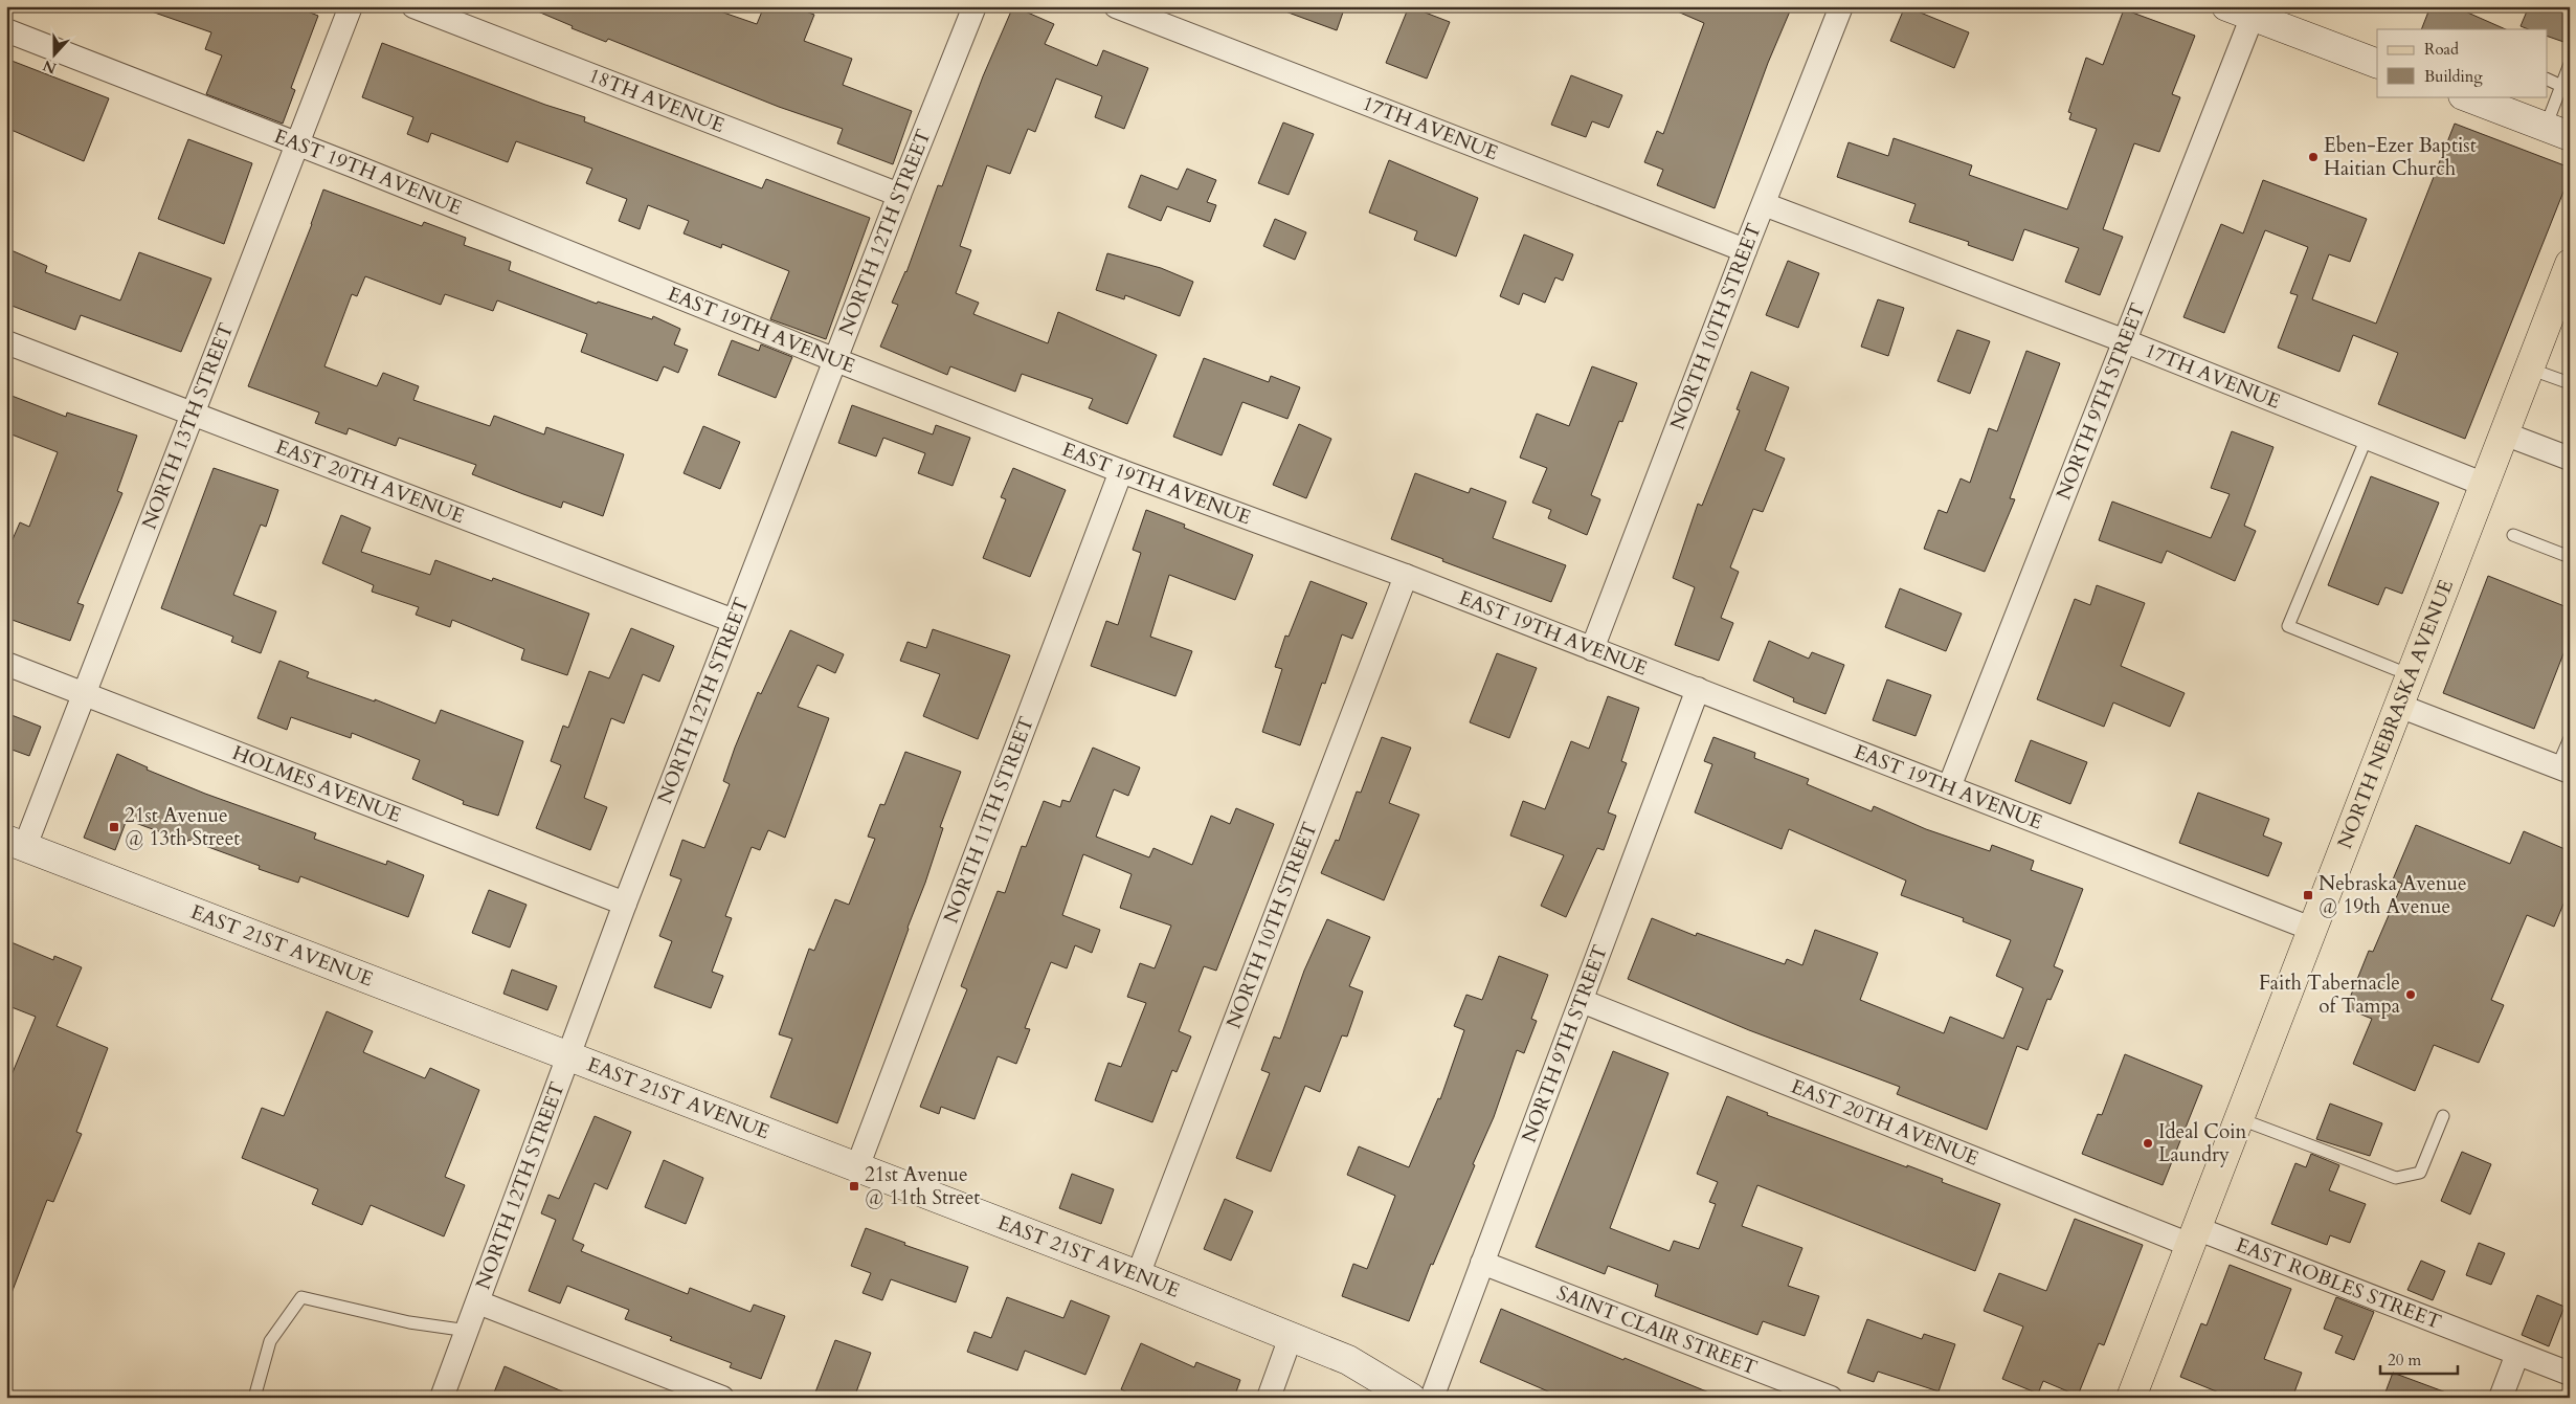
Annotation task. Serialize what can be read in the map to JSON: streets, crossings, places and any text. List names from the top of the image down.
{
  "streets": {
    "main road": ["NORTH NEBRASKA AVENUE"],
    "street": [
      "18TH AVENUE",
      "17TH AVENUE",
      "EAST 19TH AVENUE",
      "NORTH 12TH STREET",
      "NORTH 10TH STREET",
      "NORTH 9TH STREET",
      "NORTH 13TH STREET",
      "EAST 20TH AVENUE",
      "HOLMES AVENUE",
      "NORTH 11TH STREET",
      "EAST 21ST AVENUE",
      "EAST ROBLES STREET",
      "SAINT CLAIR STREET"
    ]
  },
  "crossings": [
    ["18TH AVENUE", "NORTH 12TH STREET"],
    ["17TH AVENUE", "NORTH 10TH STREET"],
    ["17TH AVENUE", "NORTH 9TH STREET"],
    ["17TH AVENUE", "NORTH NEBRASKA AVENUE"],
    ["EAST 19TH AVENUE", "NORTH 12TH STREET"],
    ["EAST 19TH AVENUE", "NORTH 10TH STREET"],
    ["EAST 19TH AVENUE", "NORTH 9TH STREET"],
    ["EAST 19TH AVENUE", "NORTH 13TH STREET"],
    ["EAST 19TH AVENUE", "NORTH NEBRASKA AVENUE"],
    ["EAST 19TH AVENUE", "NORTH 11TH STREET"],
    ["NORTH 12TH STREET", "EAST 20TH AVENUE"],
    ["NORTH 12TH STREET", "HOLMES AVENUE"],
    ["NORTH 12TH STREET", "EAST 21ST AVENUE"],
    ["NORTH 10TH STREET", "EAST 21ST AVENUE"],
    ["NORTH 9TH STREET", "EAST 20TH AVENUE"],
    ["NORTH 9TH STREET", "SAINT CLAIR STREET"],
    ["NORTH 13TH STREET", "EAST 20TH AVENUE"],
    ["NORTH 13TH STREET", "HOLMES AVENUE"],
    ["NORTH 13TH STREET", "EAST 21ST AVENUE"],
    ["EAST 20TH AVENUE", "NORTH NEBRASKA AVENUE"],
    ["EAST 20TH AVENUE", "EAST ROBLES STREET"],
    ["NORTH NEBRASKA AVENUE", "EAST ROBLES STREET"],
    ["NORTH 11TH STREET", "EAST 21ST AVENUE"]
  ],
  "places": {
    "other": ["Eben-Ezer Baptist Haitian Church", "Faith Tabernacle of Tampa", "Ideal Coin Laundry"],
    "transit": ["21st Avenue @ 13th Street", "Nebraska Avenue @ 19th Avenue", "21st Avenue @ 11th Street"]
  },
  "legend": ["Road", "Building"],
  "scale_bar": "20 m",
  "north": "bottom"
}
